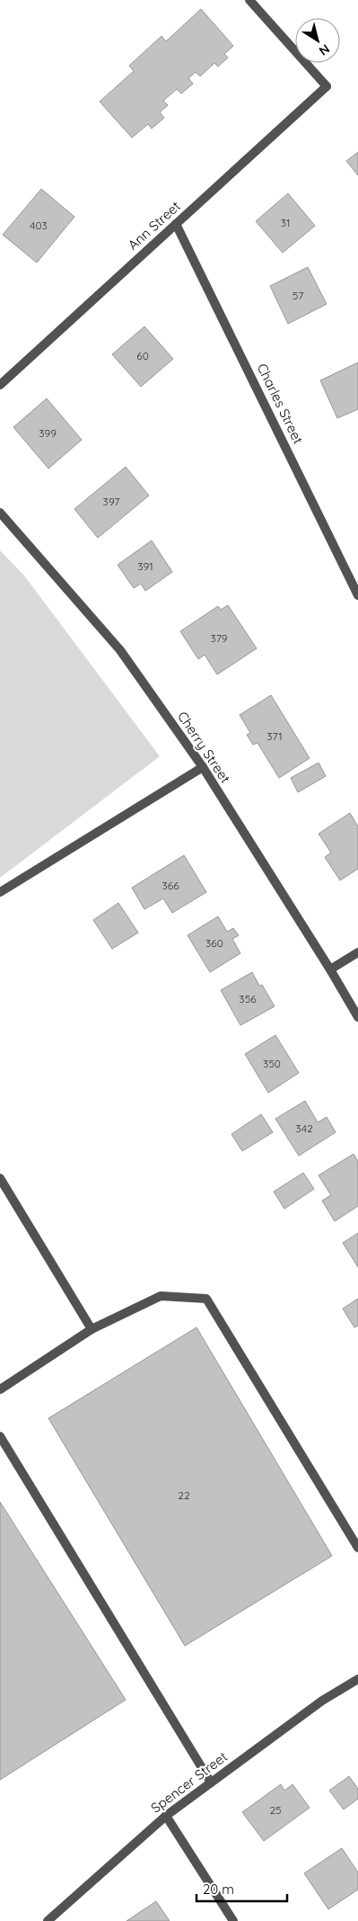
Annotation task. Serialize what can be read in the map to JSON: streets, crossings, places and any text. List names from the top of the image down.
{
  "streets": {
    "street": [
      "Ann Street",
      "Charles Street",
      "Cherry Street",
      "Spencer Street"
    ]
  },
  "crossings": [
    ["Ann Street", "Charles Street"]
  ],
  "house_numbers": [
    "31",
    "403",
    "57",
    "60",
    "399",
    "397",
    "391",
    "379",
    "371",
    "366",
    "360",
    "356",
    "350",
    "342",
    "22",
    "25"
  ],
  "scale_bar": "20 m",
  "north": "bottom right"
}
